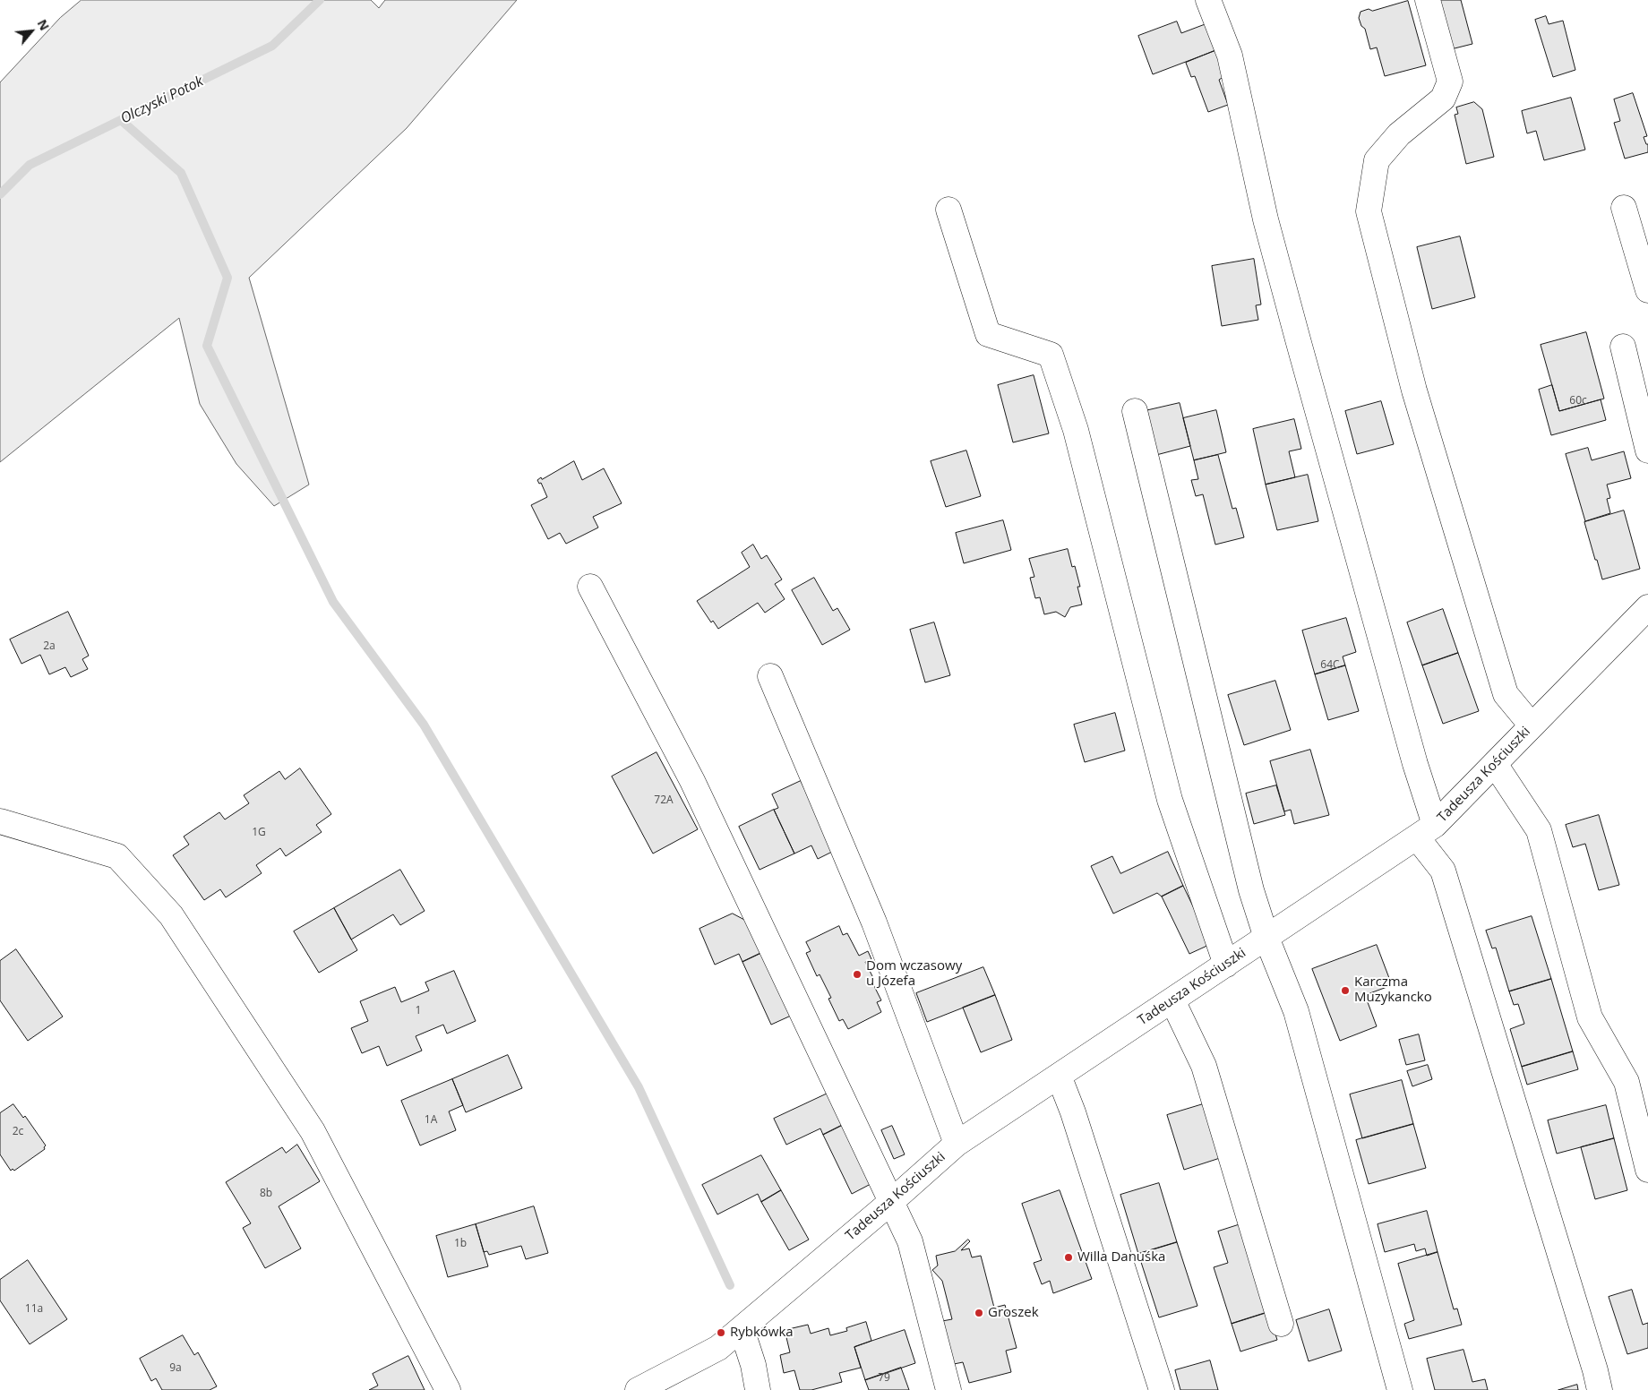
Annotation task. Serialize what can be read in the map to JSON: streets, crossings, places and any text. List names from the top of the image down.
{
  "streets": {
    "street": ["Tadeusza Kościuszki"]
  },
  "water": ["Olczyski Potok"],
  "places": [
    "Dom wczasowy u Józefa",
    "Karczma Muzykancko",
    "Willa Danuśka",
    "Groszek",
    "Rybkówka"
  ],
  "house_numbers": [
    "60c",
    "2a",
    "64C",
    "72A",
    "1G",
    "1",
    "1A",
    "2c",
    "8b",
    "1b",
    "11a",
    "9a",
    "79"
  ],
  "north": "top right"
}
